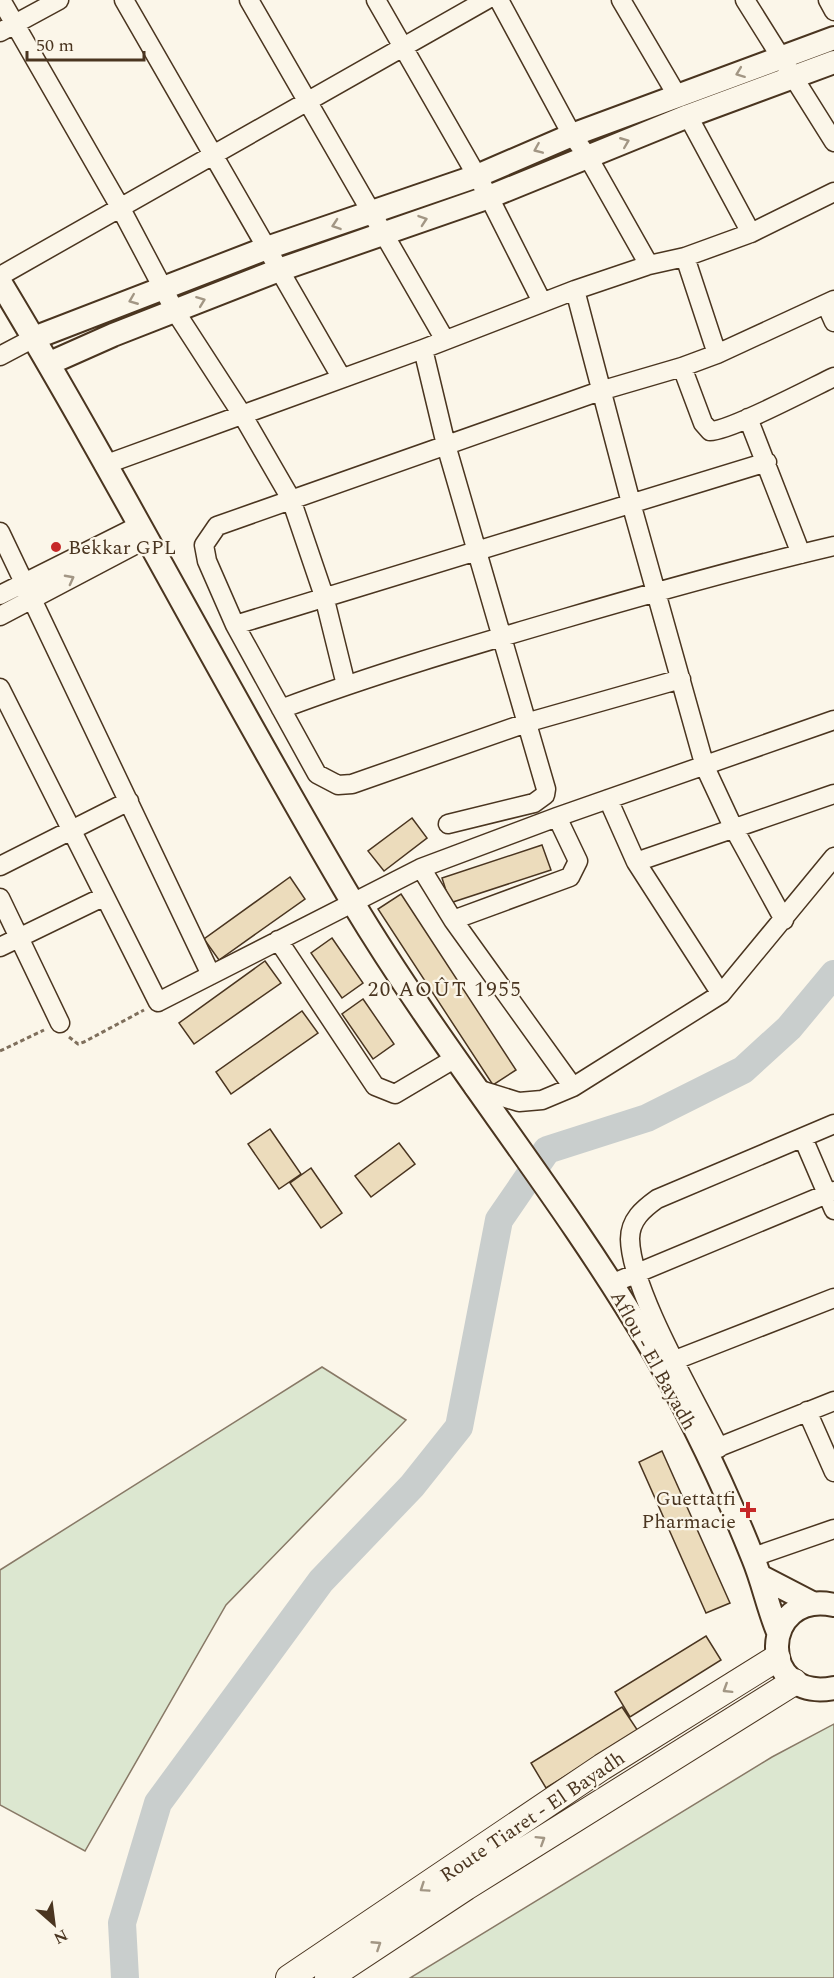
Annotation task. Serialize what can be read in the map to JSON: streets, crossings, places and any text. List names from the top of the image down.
{
  "streets": {
    "highway": ["Route Tiaret - El Bayadh"],
    "main road": ["Aflou - El Bayadh"]
  },
  "districts": ["20 AOÛT 1955"],
  "places": {
    "other": ["Bekkar GPL"],
    "health": ["Guettatfi Pharmacie"]
  },
  "scale_bar": "50 m",
  "north": "bottom right"
}
